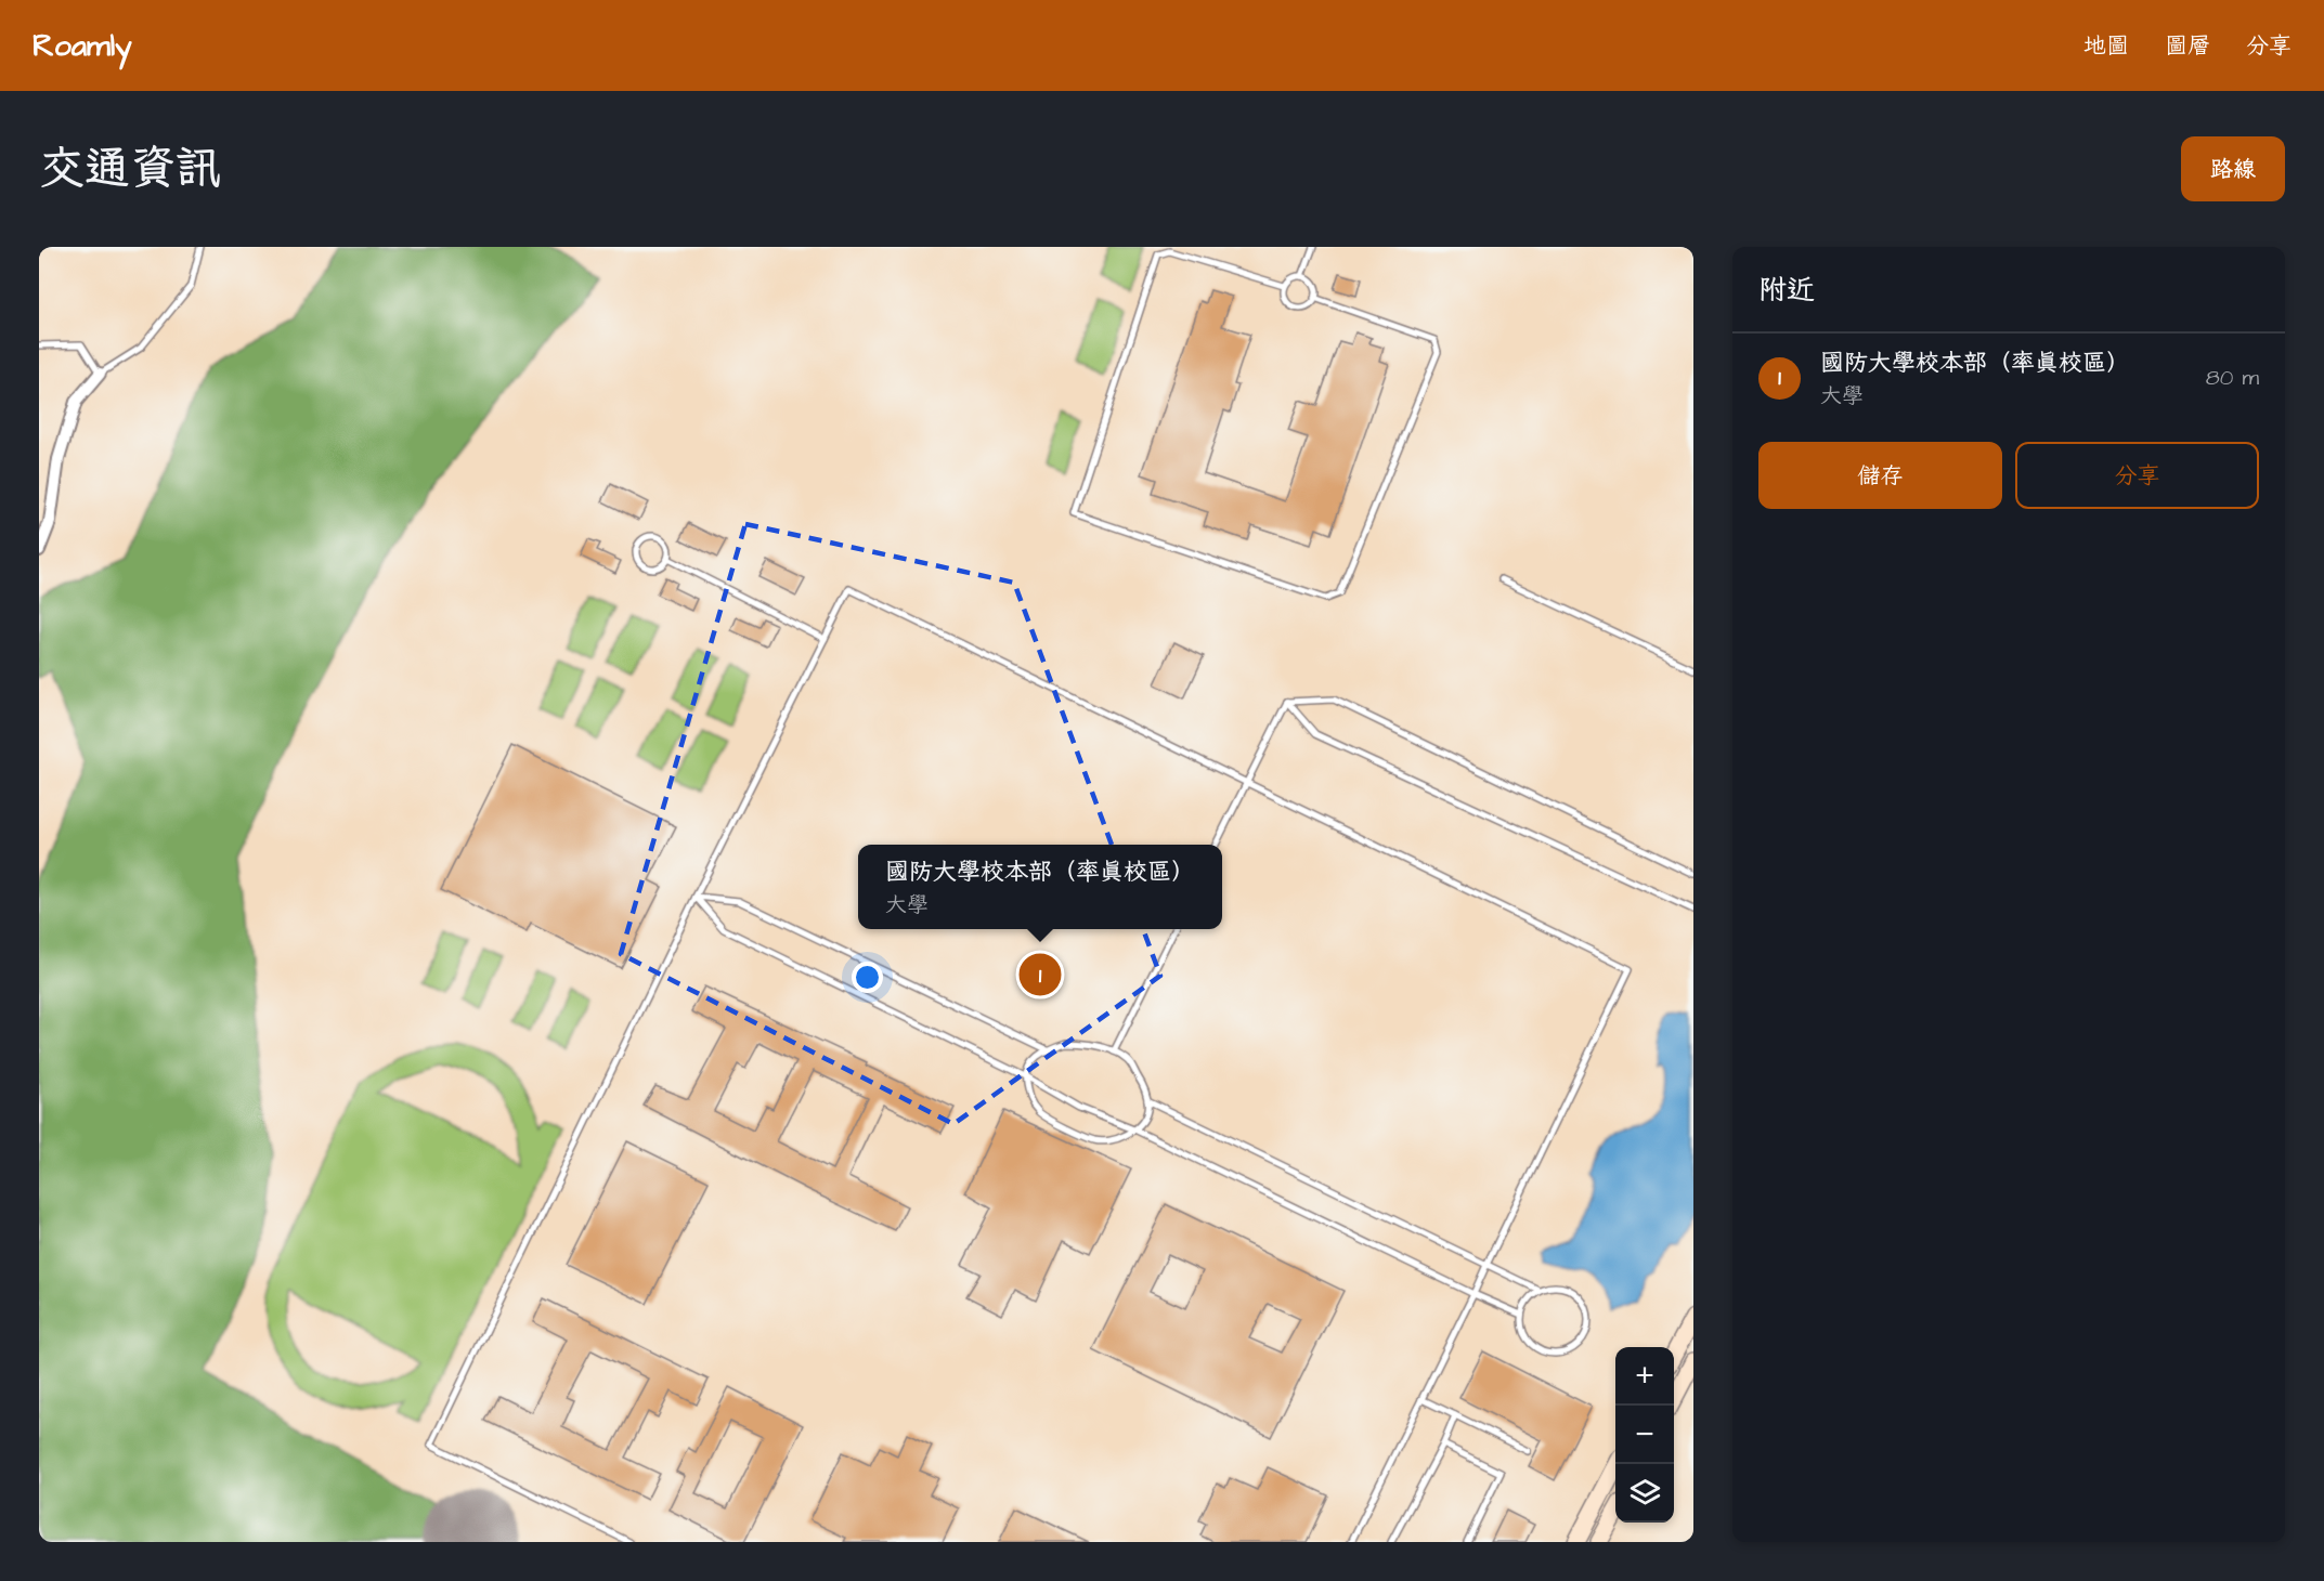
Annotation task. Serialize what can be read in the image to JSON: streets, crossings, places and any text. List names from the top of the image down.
{
  "page": {
    "header": "Roamly",
    "nav": ["地圖", "圖層", "分享"],
    "title": "交通資訊",
    "buttons": [
      "路線",
      ["儲存", "分享"]
    ],
    "heading": "附近",
    "list": [
      {
        "mark": "1",
        "name": "國防大學校本部（率真校區）",
        "note": "大學",
        "value": "80 m"
      }
    ],
    "popup": ["國防大學校本部（率真校區）", "大學"],
    "pins": "1",
    "map_buttons": ["+", "−"]
  }
}
